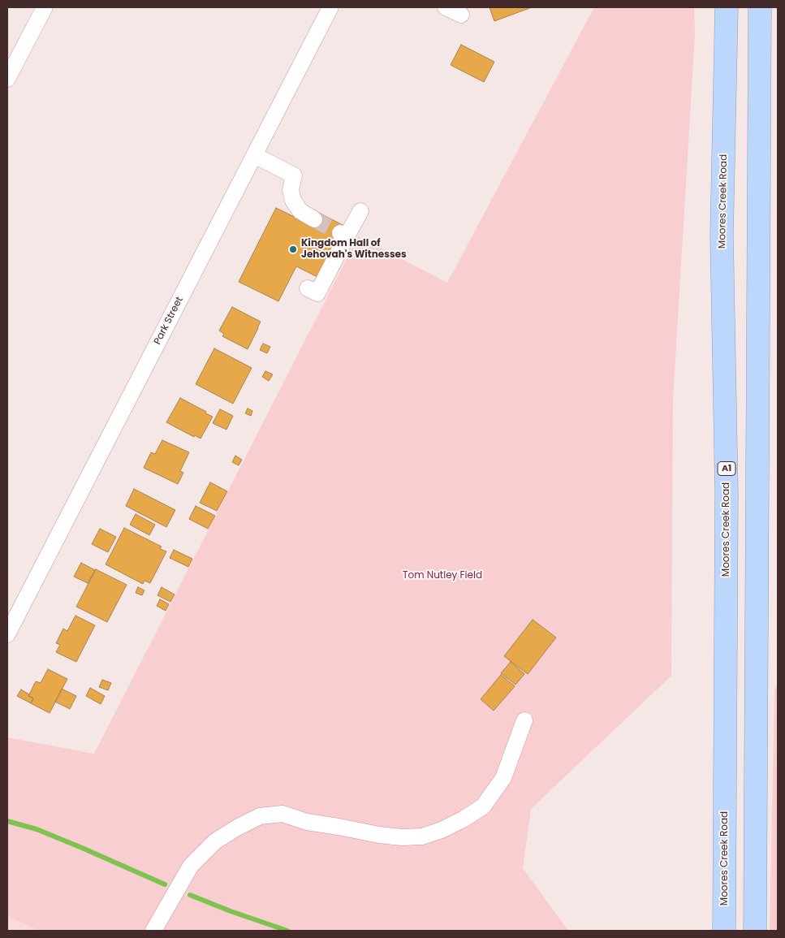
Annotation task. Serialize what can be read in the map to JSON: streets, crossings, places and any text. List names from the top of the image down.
{
  "streets": {
    "highway": ["Moores Creek Road", "A1"],
    "street": ["Park Street"]
  },
  "parks": ["Tom Nutley Field"],
  "places": ["Kingdom Hall of Jehovah's Witnesses"]
}
